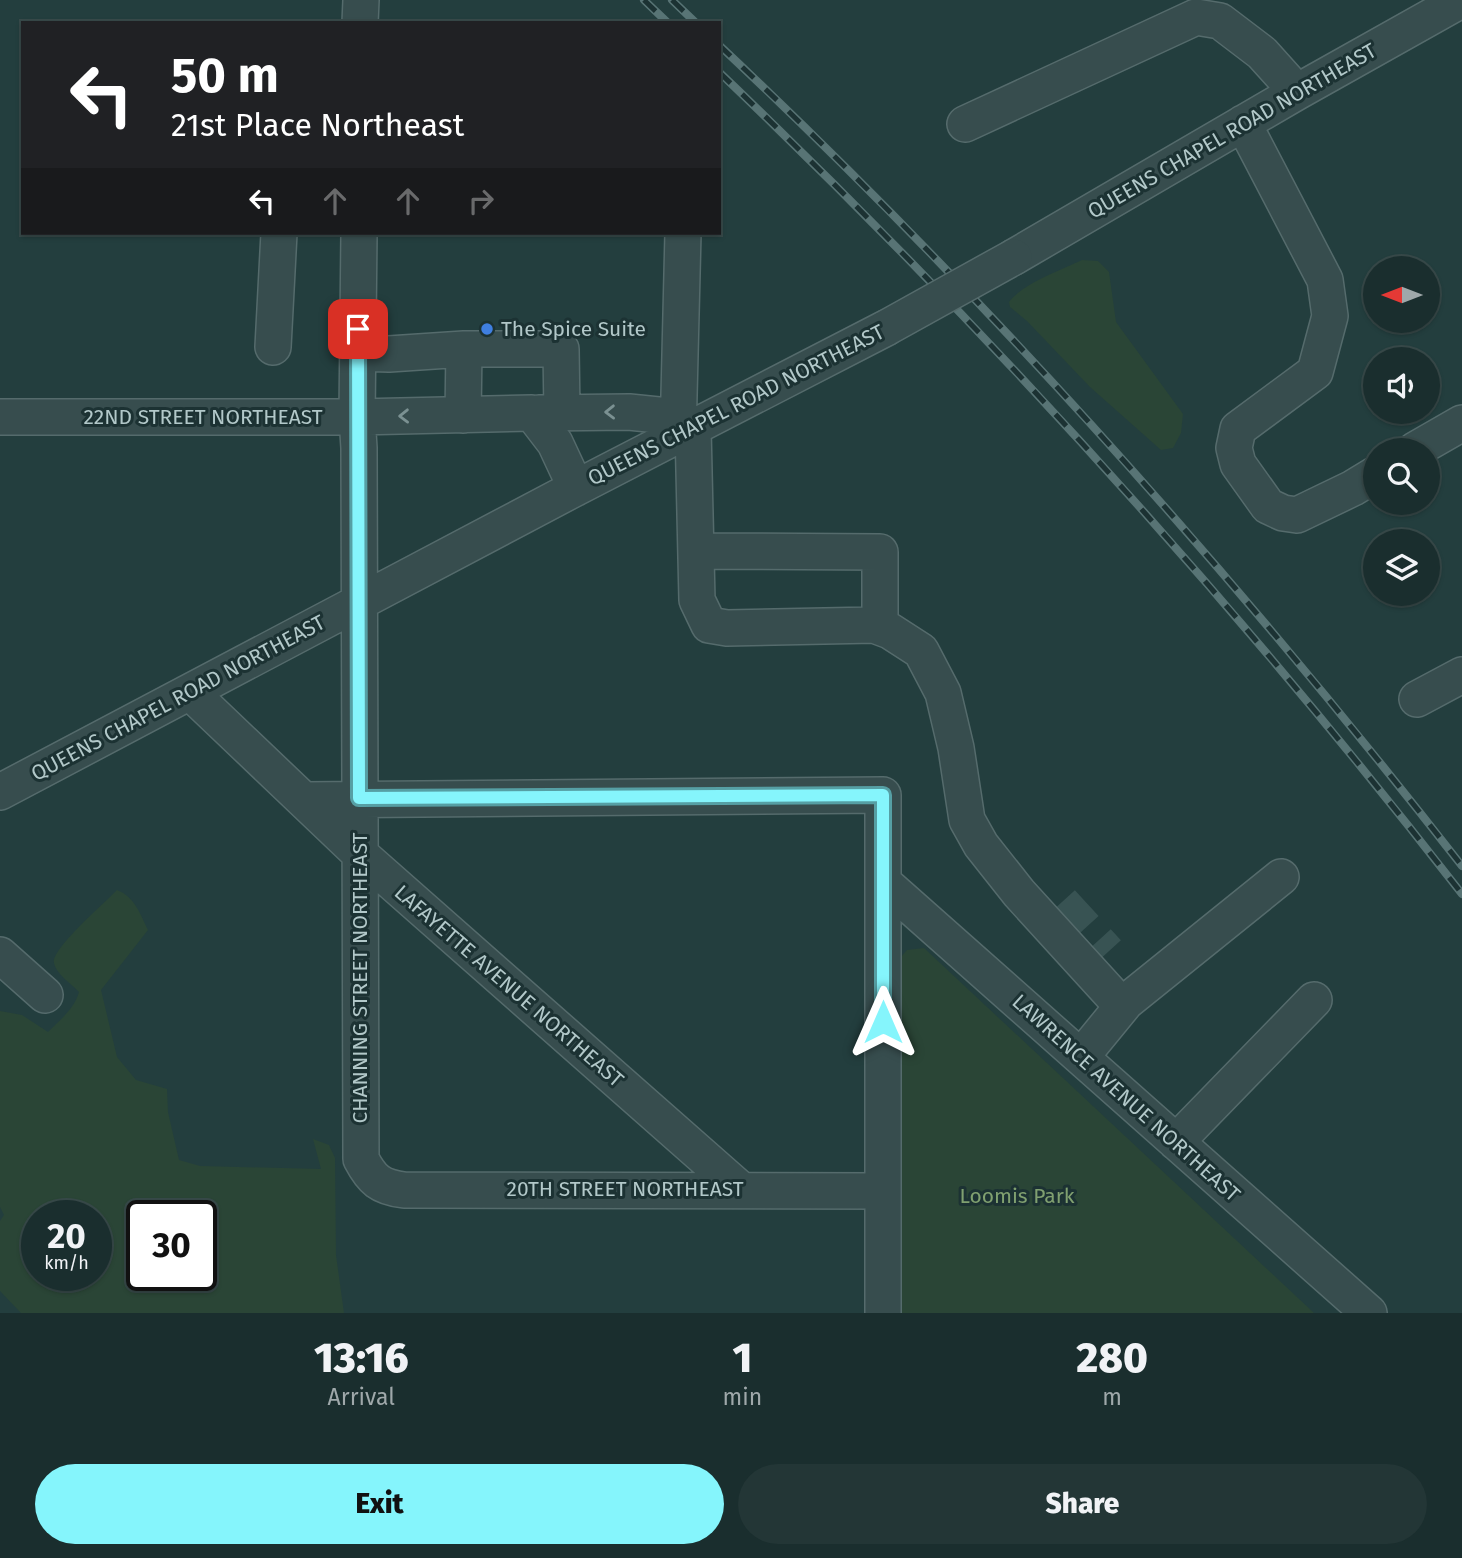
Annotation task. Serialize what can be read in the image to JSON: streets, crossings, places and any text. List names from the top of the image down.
{
  "streets": {
    "street": [
      "QUEENS CHAPEL ROAD NORTHEAST",
      "22ND STREET NORTHEAST",
      "CHANNING STREET NORTHEAST",
      "LAFAYETTE AVENUE NORTHEAST",
      "LAWRENCE AVENUE NORTHEAST",
      "20TH STREET NORTHEAST"
    ]
  },
  "crossings": [
    ["QUEENS CHAPEL ROAD NORTHEAST", "22ND STREET NORTHEAST"],
    ["QUEENS CHAPEL ROAD NORTHEAST", "CHANNING STREET NORTHEAST"],
    ["QUEENS CHAPEL ROAD NORTHEAST", "LAFAYETTE AVENUE NORTHEAST"],
    ["22ND STREET NORTHEAST", "CHANNING STREET NORTHEAST"],
    ["CHANNING STREET NORTHEAST", "LAFAYETTE AVENUE NORTHEAST"],
    ["CHANNING STREET NORTHEAST", "20TH STREET NORTHEAST"],
    ["LAFAYETTE AVENUE NORTHEAST", "20TH STREET NORTHEAST"]
  ],
  "parks": ["Loomis Park"],
  "places": ["The Spice Suite"],
  "north": "left",
  "page": {
    "turn": ["50 m", "21st Place Northeast"],
    "speed": "20 km/h",
    "limit": "30",
    "eta": [
      "13:16",
      "Arrival",
      "1",
      "min",
      "280",
      "m"
    ],
    "buttons": ["Exit", "Share"]
  }
}
